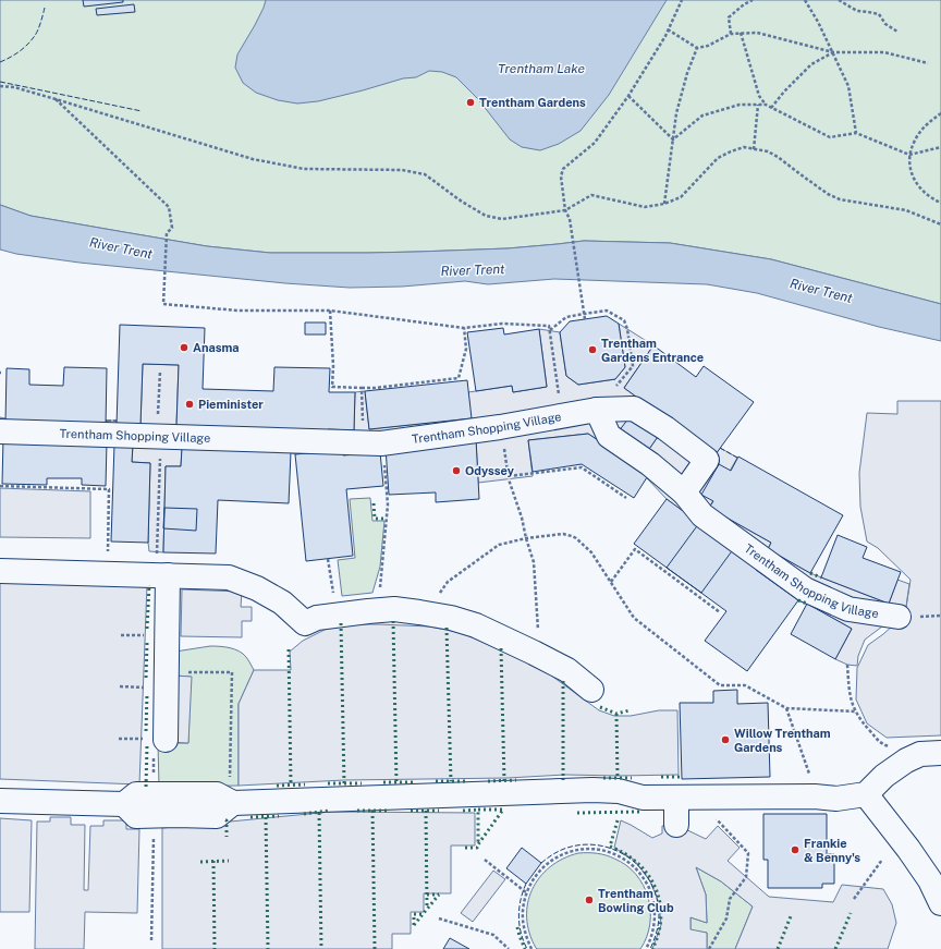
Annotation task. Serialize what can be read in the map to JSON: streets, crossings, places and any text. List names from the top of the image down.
{
  "streets": {
    "street": ["Trentham Shopping Village"]
  },
  "water": ["Trentham Lake", "River Trent"],
  "places": [
    "Trentham Gardens",
    "Anasma",
    "Trentham Gardens Entrance",
    "Pieminister",
    "Odyssey",
    "Willow Trentham Gardens",
    "Frankie & Benny's",
    "Trentham Bowling Club"
  ]
}
